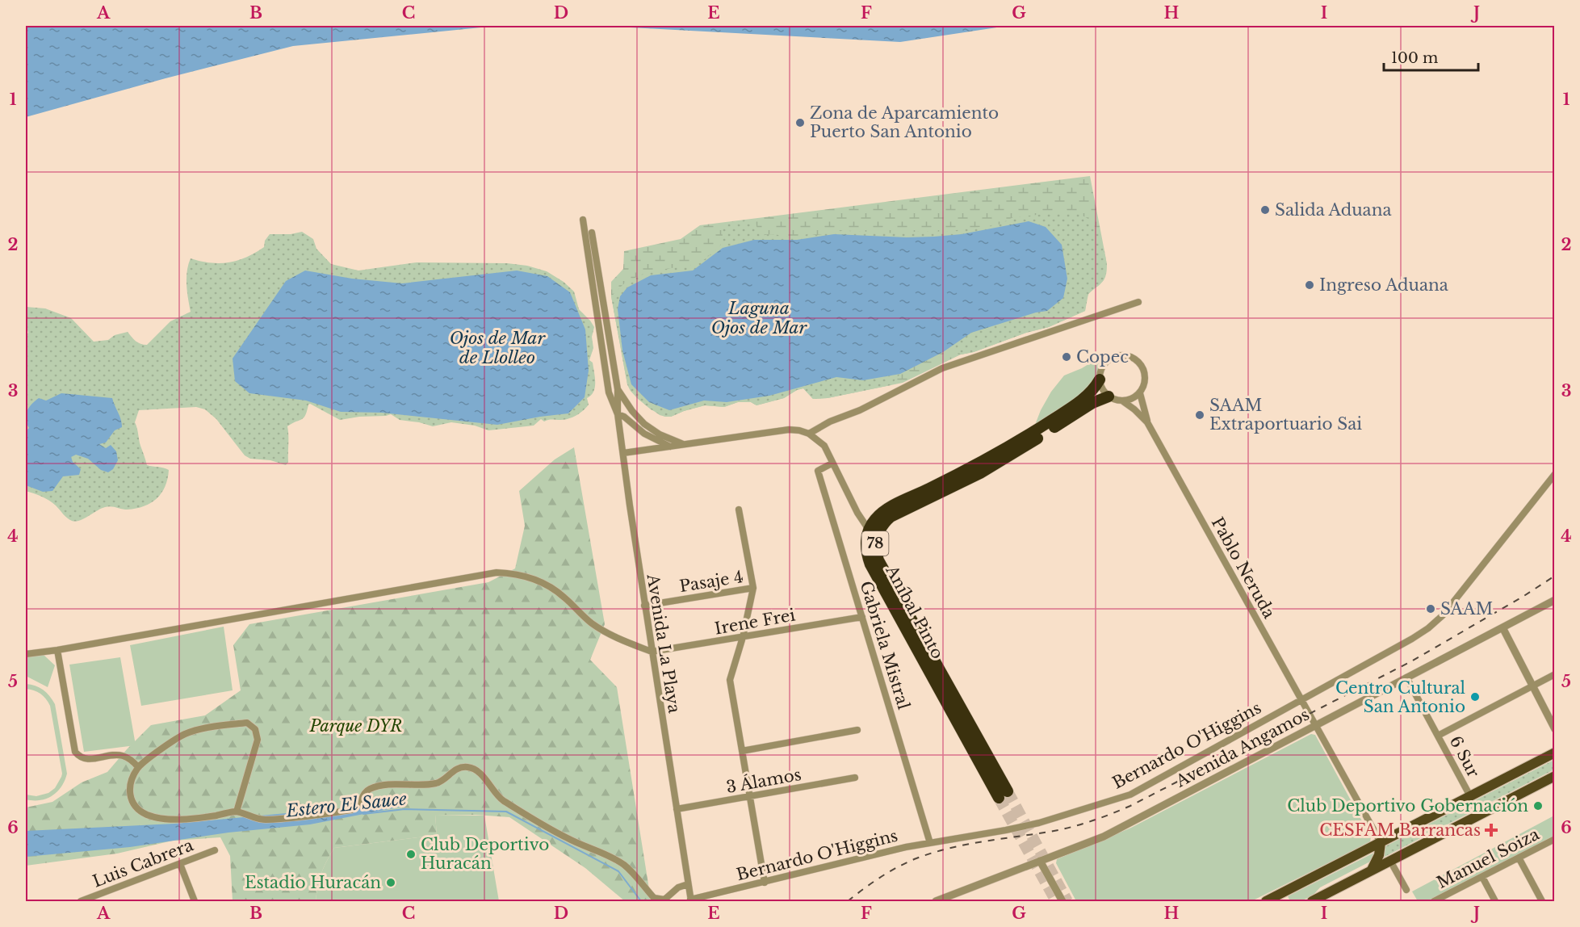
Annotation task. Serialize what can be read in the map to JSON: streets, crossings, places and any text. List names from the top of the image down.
{
  "streets": {
    "highway": ["78", "Aníbal Pinto"],
    "street": [
      "Pablo Neruda",
      "Pasaje 4",
      "Irene Frei",
      "Avenida La Playa",
      "Gabriela Mistral",
      "Bernardo O'Higgins",
      "Avenida Angamos",
      "6 Sur",
      "3 Álamos",
      "Manuel Soiza",
      "Luis Cabrera"
    ]
  },
  "crossings": [
    ["78", "Pablo Neruda"],
    ["78", "Aníbal Pinto"],
    ["Pablo Neruda", "Aníbal Pinto"],
    ["Pablo Neruda", "Bernardo O'Higgins"],
    ["Pablo Neruda", "Avenida Angamos"],
    ["Pasaje 4", "Avenida La Playa"],
    ["Irene Frei", "Avenida La Playa"],
    ["Irene Frei", "Gabriela Mistral"],
    ["Avenida La Playa", "Bernardo O'Higgins"],
    ["Avenida La Playa", "3 Álamos"],
    ["Gabriela Mistral", "Bernardo O'Higgins"],
    ["Avenida Angamos", "6 Sur"]
  ],
  "water": ["Laguna Ojos de Mar", "Ojos de Mar de Llolleo", "Estero El Sauce"],
  "parks": ["Parque DYR"],
  "places": {
    "other": [
      "Zona de Aparcamiento Puerto San Antonio",
      "Salida Aduana",
      "Ingreso Aduana",
      "Copec",
      "SAAM Extraportuario Sai",
      "SAAM",
      "Centro Cultural San Antonio",
      "Club Deportivo Gobernación",
      "Club Deportivo Huracán",
      "Estadio Huracán"
    ],
    "health": ["CESFAM Barrancas"]
  },
  "scale_bar": "100 m",
  "grid": {
    "columns": [
      "A",
      "B",
      "C",
      "D",
      "E",
      "F",
      "G",
      "H",
      "I",
      "J"
    ],
    "rows": [
      "1",
      "2",
      "3",
      "4",
      "5",
      "6"
    ]
  }
}
